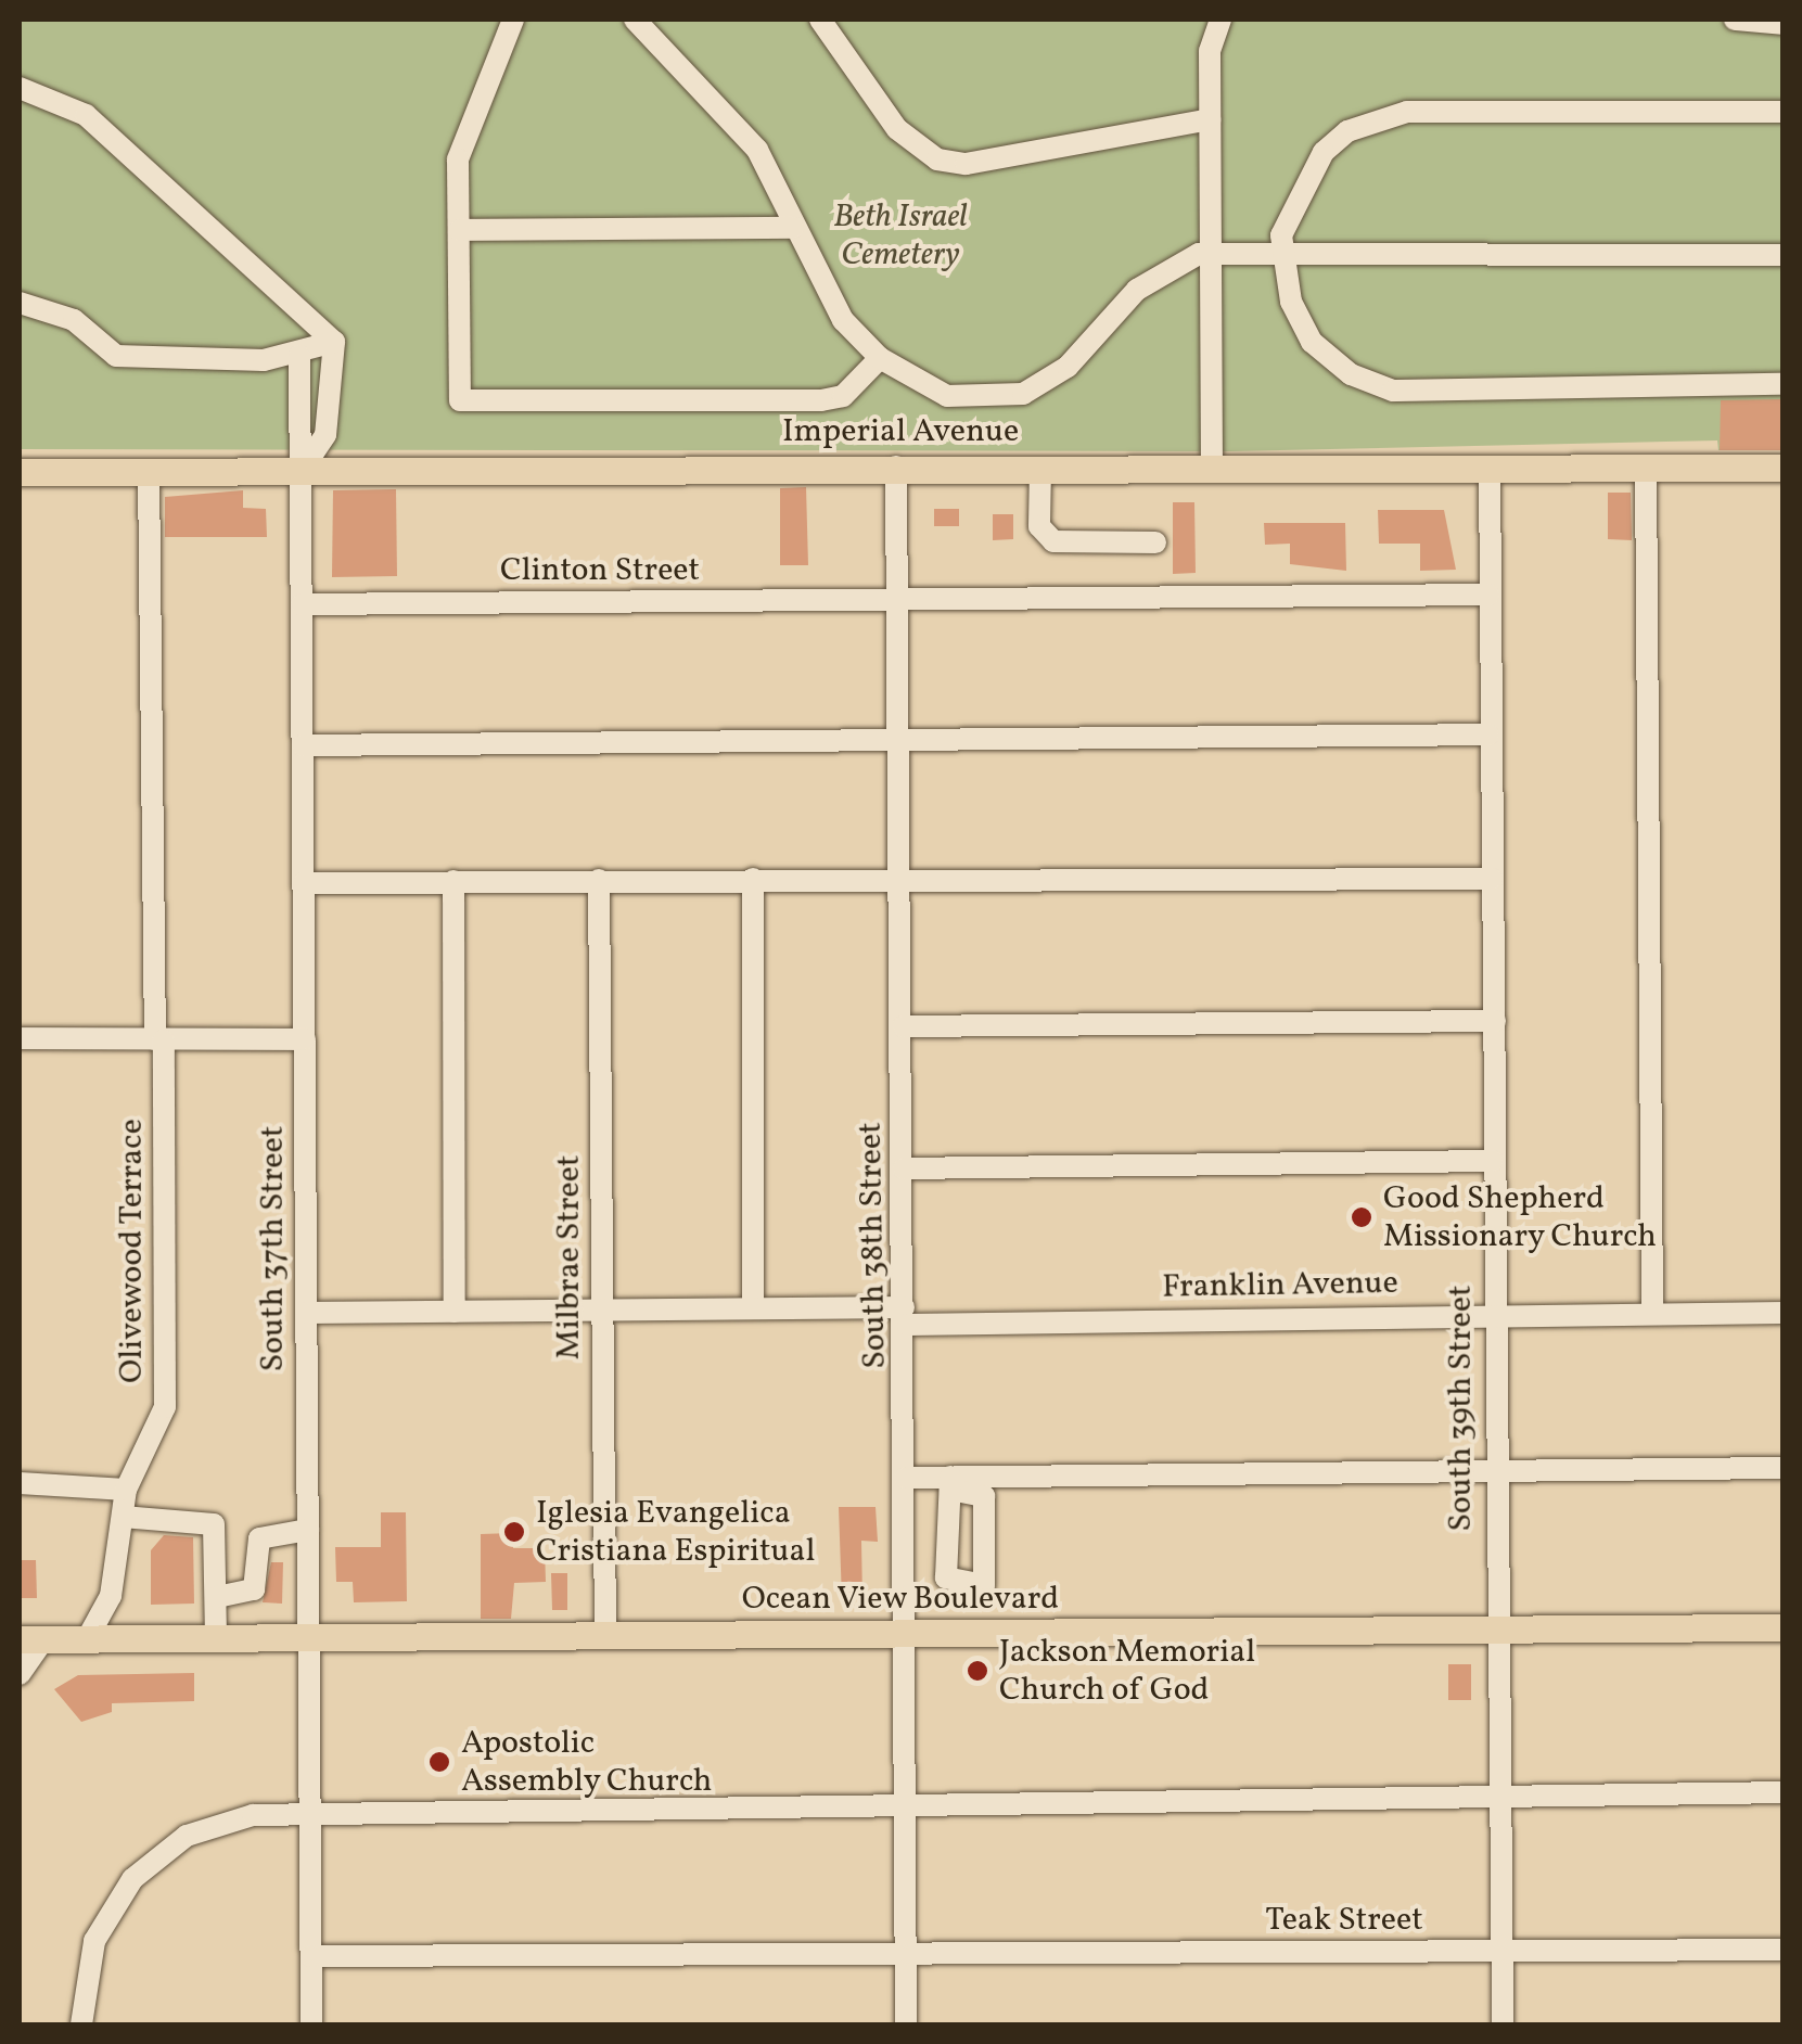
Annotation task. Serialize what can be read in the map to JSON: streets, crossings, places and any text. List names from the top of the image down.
{
  "streets": {
    "main road": ["Imperial Avenue", "Ocean View Boulevard"],
    "street": [
      "Clinton Street",
      "South 38th Street",
      "South 37th Street",
      "Olivewood Terrace",
      "Milbrae Street",
      "Franklin Avenue",
      "South 39th Street",
      "Teak Street"
    ]
  },
  "crossings": [
    ["Imperial Avenue", "South 38th Street"],
    ["Imperial Avenue", "South 37th Street"],
    ["Imperial Avenue", "Olivewood Terrace"],
    ["Imperial Avenue", "South 39th Street"],
    ["Clinton Street", "South 38th Street"],
    ["Clinton Street", "South 37th Street"],
    ["Clinton Street", "South 39th Street"],
    ["South 38th Street", "Franklin Avenue"],
    ["South 38th Street", "Ocean View Boulevard"],
    ["South 38th Street", "Teak Street"],
    ["South 37th Street", "Franklin Avenue"],
    ["South 37th Street", "Ocean View Boulevard"],
    ["South 37th Street", "Teak Street"],
    ["Olivewood Terrace", "Ocean View Boulevard"],
    ["Milbrae Street", "Franklin Avenue"],
    ["Milbrae Street", "Ocean View Boulevard"],
    ["Franklin Avenue", "South 39th Street"],
    ["South 39th Street", "Ocean View Boulevard"],
    ["South 39th Street", "Teak Street"]
  ],
  "parks": ["Beth Israel Cemetery"],
  "places": [
    "Good Shepherd Missionary Church",
    "Iglesia Evangelica Cristiana Espiritual",
    "Jackson Memorial Church of God",
    "Apostolic Assembly Church"
  ]
}
